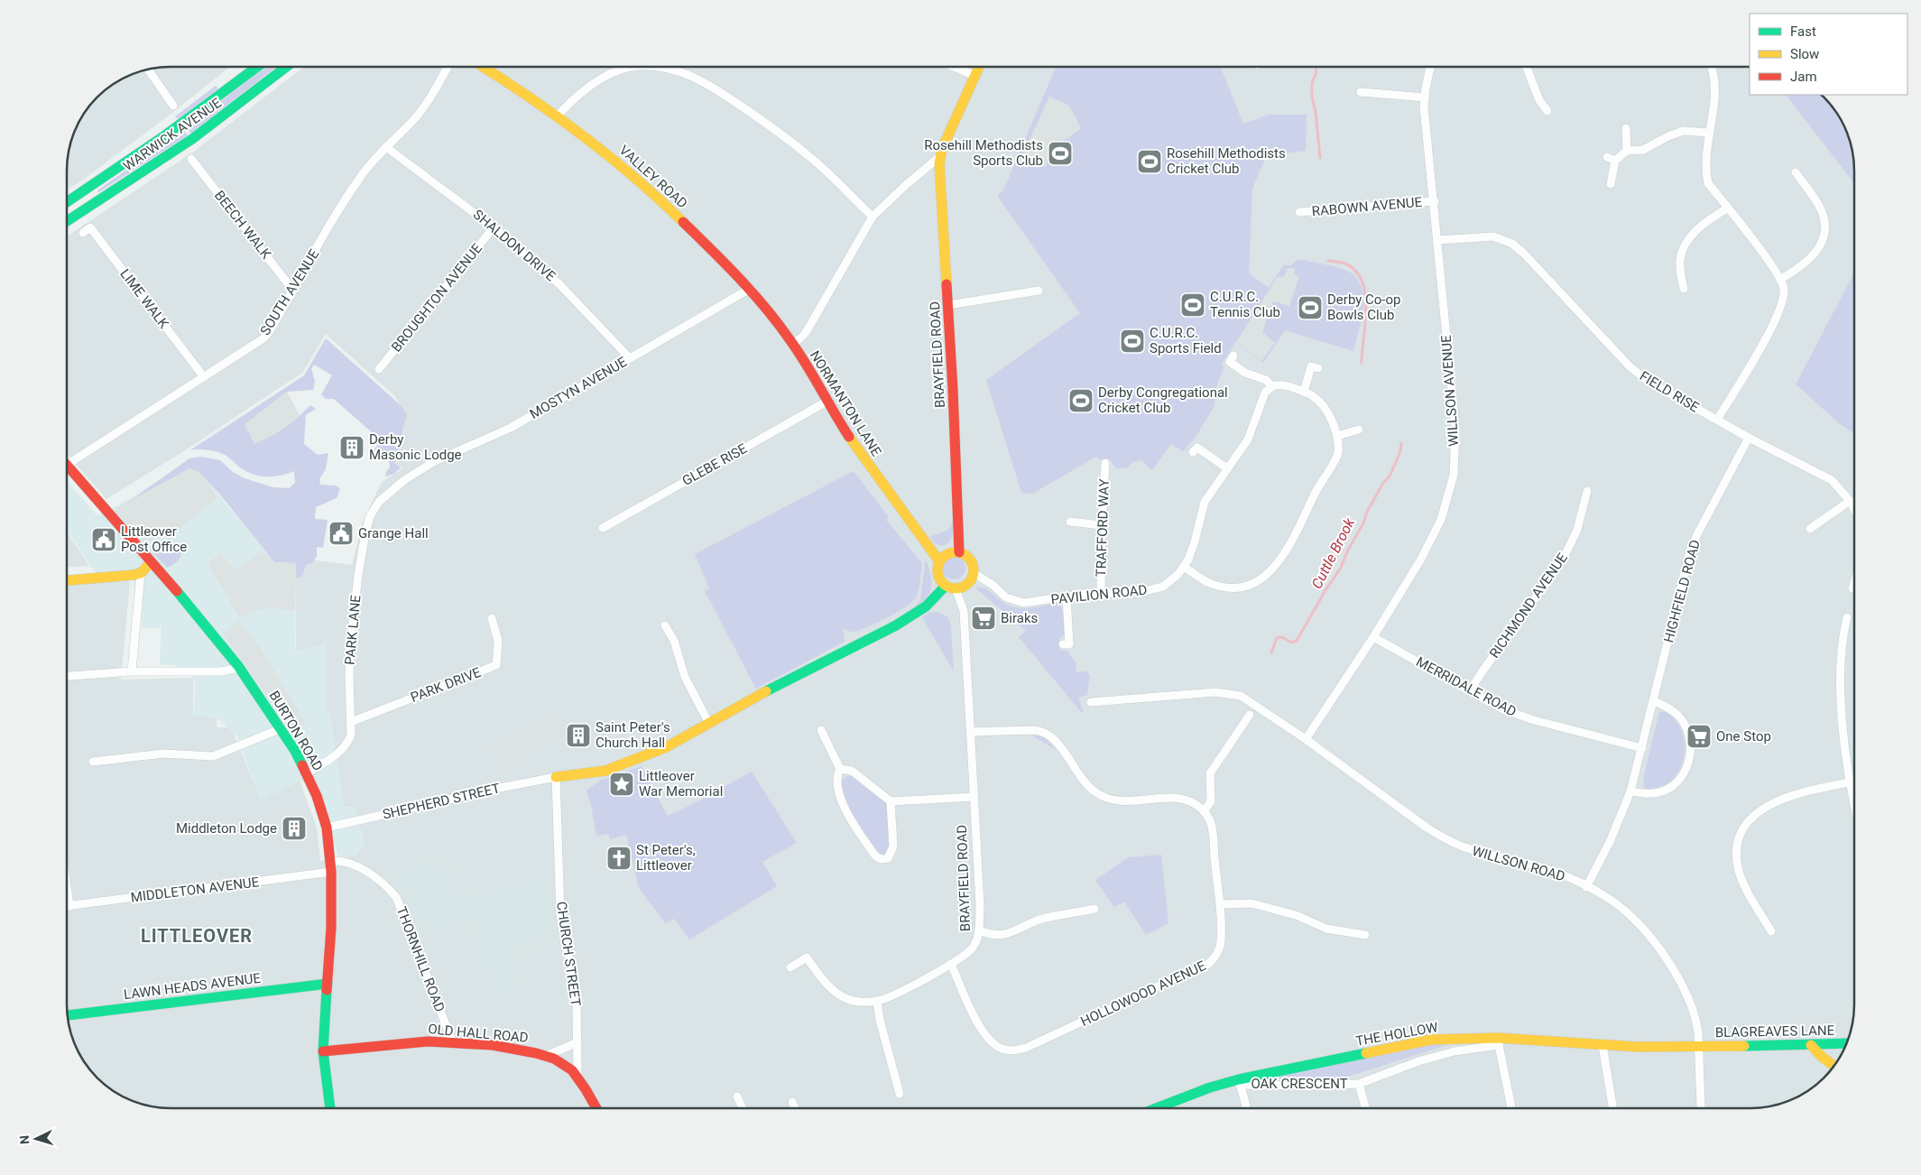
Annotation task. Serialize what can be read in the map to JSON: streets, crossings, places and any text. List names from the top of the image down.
{
  "streets": {
    "main road": [
      "WARWICK AVENUE",
      "VALLEY ROAD",
      "BRAYFIELD ROAD",
      "NORMANTON LANE",
      "BURTON ROAD",
      "LAWN HEADS AVENUE",
      "BLAGREAVES LANE",
      "OLD HALL ROAD",
      "THE HOLLOW"
    ],
    "street": [
      "RABOWN AVENUE",
      "BEECH WALK",
      "SHALDON DRIVE",
      "SOUTH AVENUE",
      "BROUGHTON AVENUE",
      "LIME WALK",
      "MOSTYN AVENUE",
      "WILLSON AVENUE",
      "FIELD RISE",
      "GLEBE RISE",
      "TRAFFORD WAY",
      "HIGHFIELD ROAD",
      "PAVILION ROAD",
      "RICHMOND AVENUE",
      "PARK LANE",
      "PARK DRIVE",
      "MERRIDALE ROAD",
      "SHEPHERD STREET",
      "WILLSON ROAD",
      "MIDDLETON AVENUE",
      "CHURCH STREET",
      "THORNHILL ROAD",
      "HOLLOWOOD AVENUE",
      "OAK CRESCENT"
    ]
  },
  "crossings": [
    ["VALLEY ROAD", "MOSTYN AVENUE"],
    ["VALLEY ROAD", "NORMANTON LANE"],
    ["RABOWN AVENUE", "WILLSON AVENUE"],
    ["BEECH WALK", "SOUTH AVENUE"],
    ["SHALDON DRIVE", "SOUTH AVENUE"],
    ["SHALDON DRIVE", "BROUGHTON AVENUE"],
    ["SHALDON DRIVE", "MOSTYN AVENUE"],
    ["SOUTH AVENUE", "LIME WALK"],
    ["SOUTH AVENUE", "BURTON ROAD"],
    ["BRAYFIELD ROAD", "NORMANTON LANE"],
    ["BRAYFIELD ROAD", "PAVILION ROAD"],
    ["BRAYFIELD ROAD", "HOLLOWOOD AVENUE"],
    ["MOSTYN AVENUE", "PARK LANE"],
    ["WILLSON AVENUE", "FIELD RISE"],
    ["WILLSON AVENUE", "MERRIDALE ROAD"],
    ["WILLSON AVENUE", "WILLSON ROAD"],
    ["FIELD RISE", "HIGHFIELD ROAD"],
    ["NORMANTON LANE", "GLEBE RISE"],
    ["NORMANTON LANE", "PAVILION ROAD"],
    ["TRAFFORD WAY", "PAVILION ROAD"],
    ["HIGHFIELD ROAD", "MERRIDALE ROAD"],
    ["HIGHFIELD ROAD", "WILLSON ROAD"],
    ["RICHMOND AVENUE", "MERRIDALE ROAD"],
    ["PARK LANE", "PARK DRIVE"],
    ["PARK LANE", "BURTON ROAD"],
    ["BURTON ROAD", "SHEPHERD STREET"],
    ["BURTON ROAD", "MIDDLETON AVENUE"],
    ["BURTON ROAD", "THORNHILL ROAD"],
    ["BURTON ROAD", "LAWN HEADS AVENUE"],
    ["BURTON ROAD", "OLD HALL ROAD"],
    ["SHEPHERD STREET", "CHURCH STREET"],
    ["WILLSON ROAD", "BLAGREAVES LANE"],
    ["WILLSON ROAD", "THE HOLLOW"],
    ["MIDDLETON AVENUE", "THORNHILL ROAD"],
    ["CHURCH STREET", "OLD HALL ROAD"],
    ["THORNHILL ROAD", "OLD HALL ROAD"],
    ["BLAGREAVES LANE", "THE HOLLOW"],
    ["THE HOLLOW", "OAK CRESCENT"]
  ],
  "districts": ["LITTLEOVER"],
  "water": ["Cuttle Brook"],
  "places": {
    "sports": [
      "Rosehill Methodists Sports Club",
      "Rosehill Methodists Cricket Club",
      "C.U.R.C. Tennis Club",
      "Derby Co-op Bowls Club",
      "C.U.R.C. Sports Field",
      "Derby Congregational Cricket Club"
    ],
    "building": ["Derby Masonic Lodge", "Saint Peter's Church Hall", "Middleton Lodge"],
    "public building": ["Grange Hall", "Littleover Post Office"],
    "supermarket": ["Biraks", "One Stop"],
    "place": ["Littleover War Memorial"],
    "church": ["St Peter's, Littleover"]
  },
  "legend": ["Fast", "Slow", "Jam"],
  "north": "left"
}
